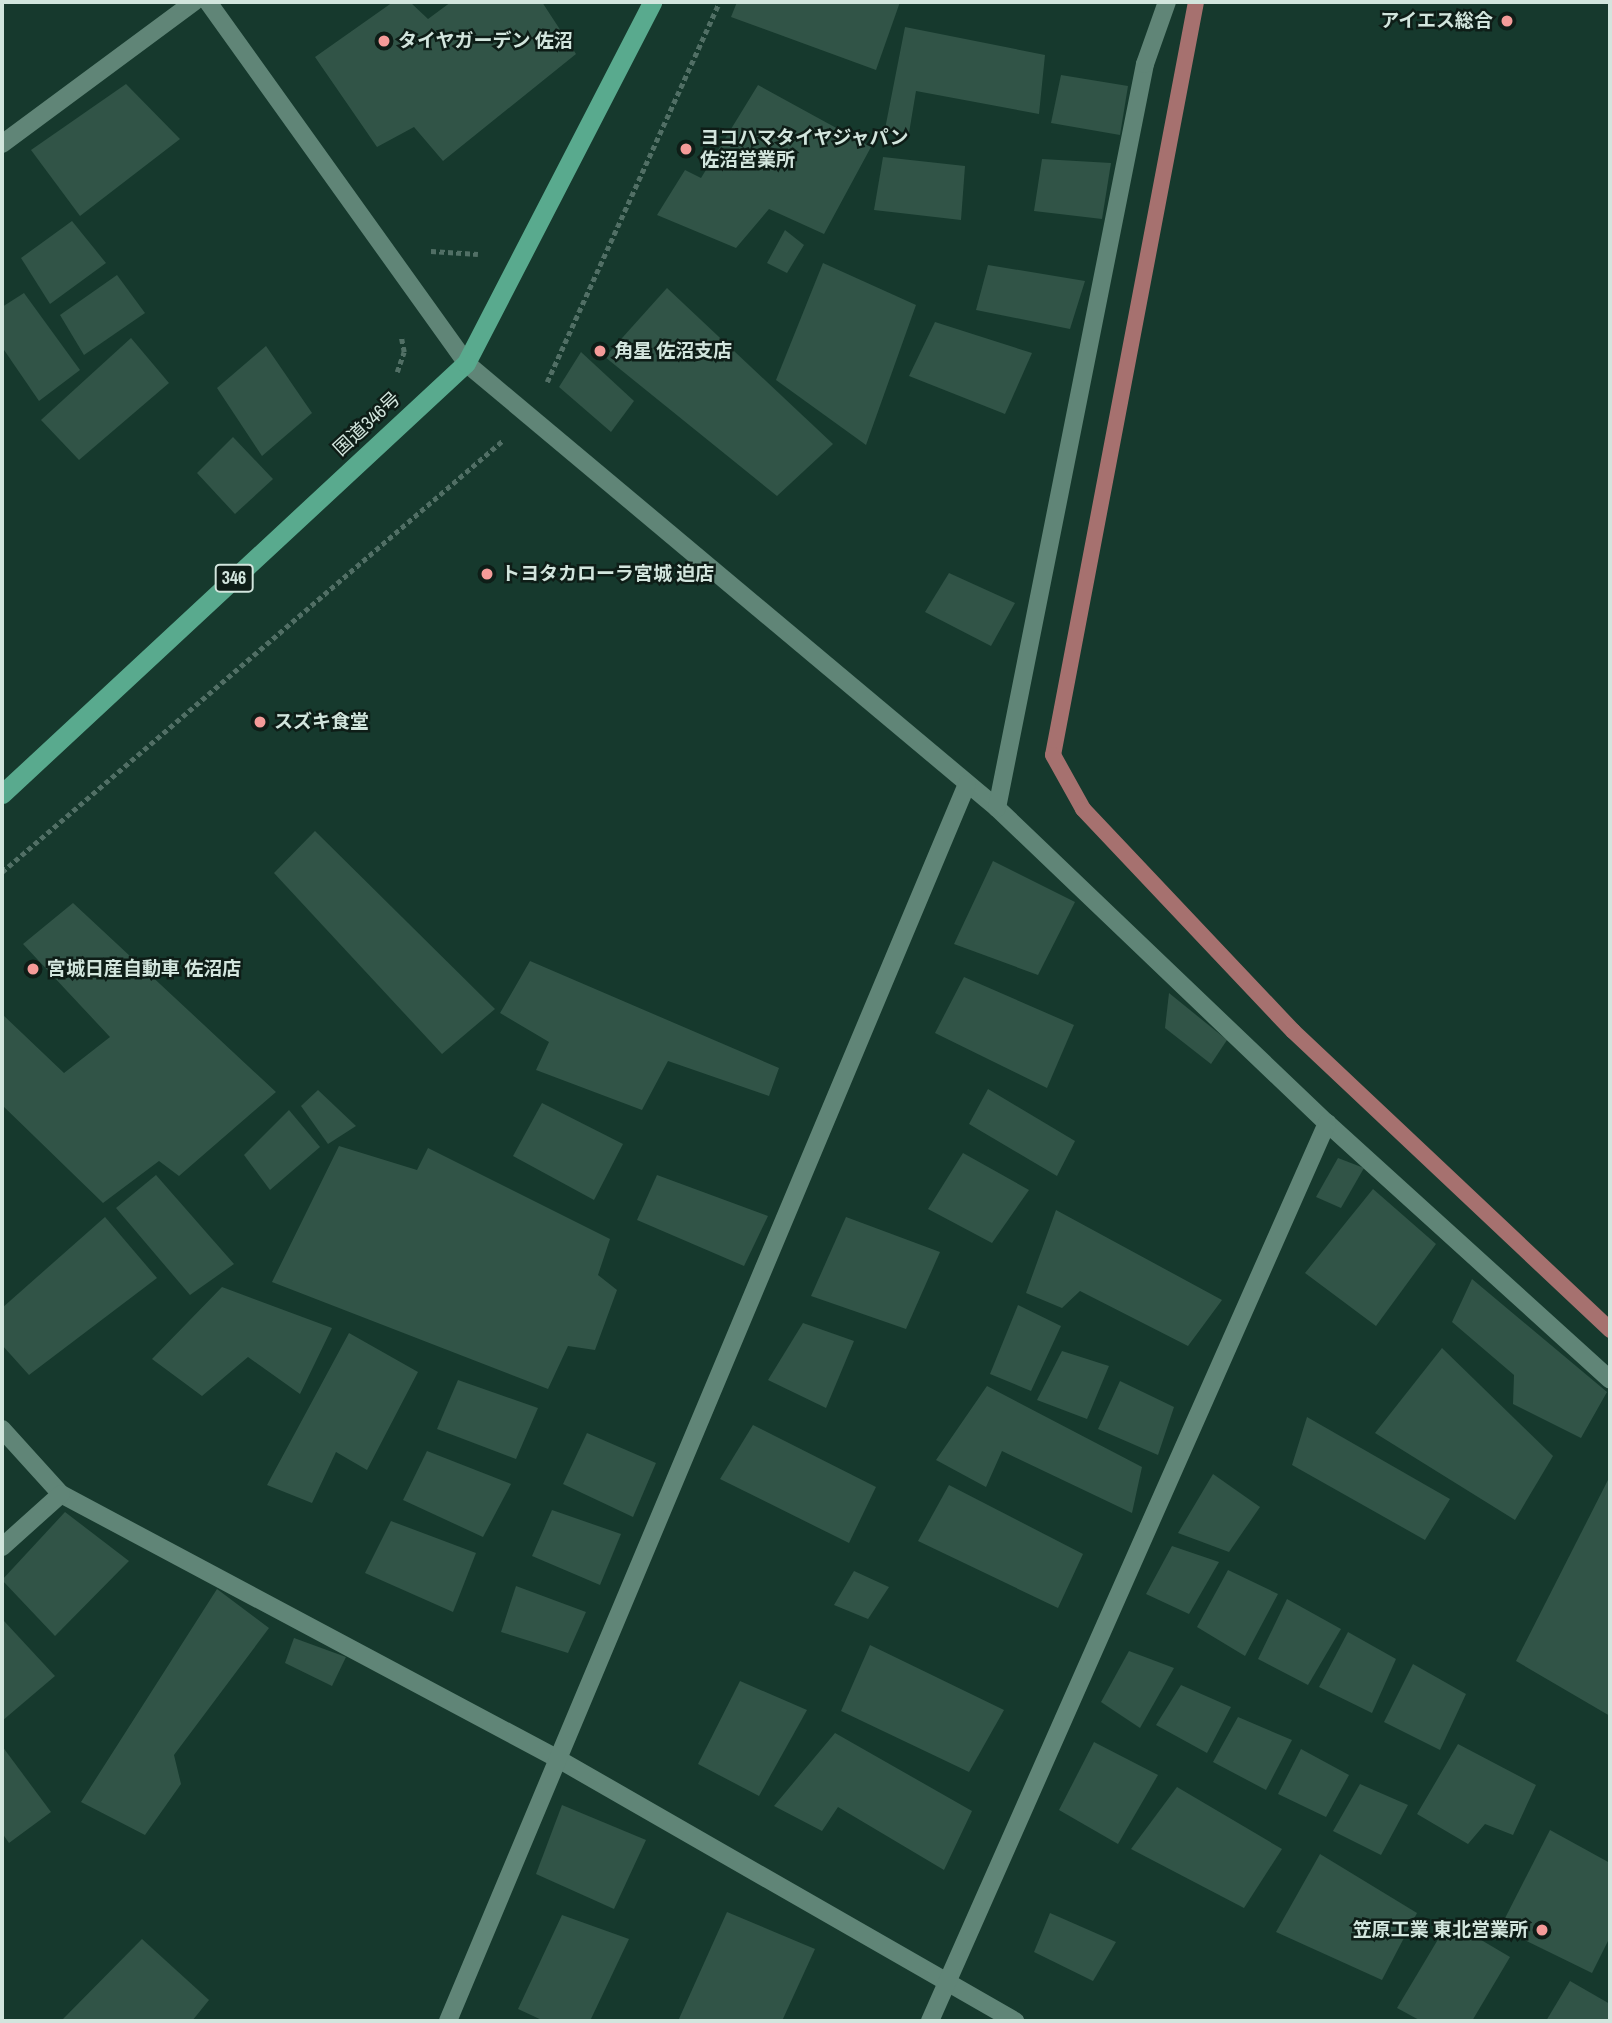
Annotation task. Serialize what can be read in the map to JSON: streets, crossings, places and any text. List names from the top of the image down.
{
  "streets": {
    "highway": ["国道346号", "346"]
  },
  "places": [
    "アイエス総合",
    "タイヤガーデン 佐沼",
    "ヨコハマタイヤジャパン 佐沼営業所",
    "角星 佐沼支店",
    "トヨタカローラ宮城 迫店",
    "スズキ食堂",
    "宮城日産自動車 佐沼店",
    "笠原工業 東北営業所"
  ]
}
